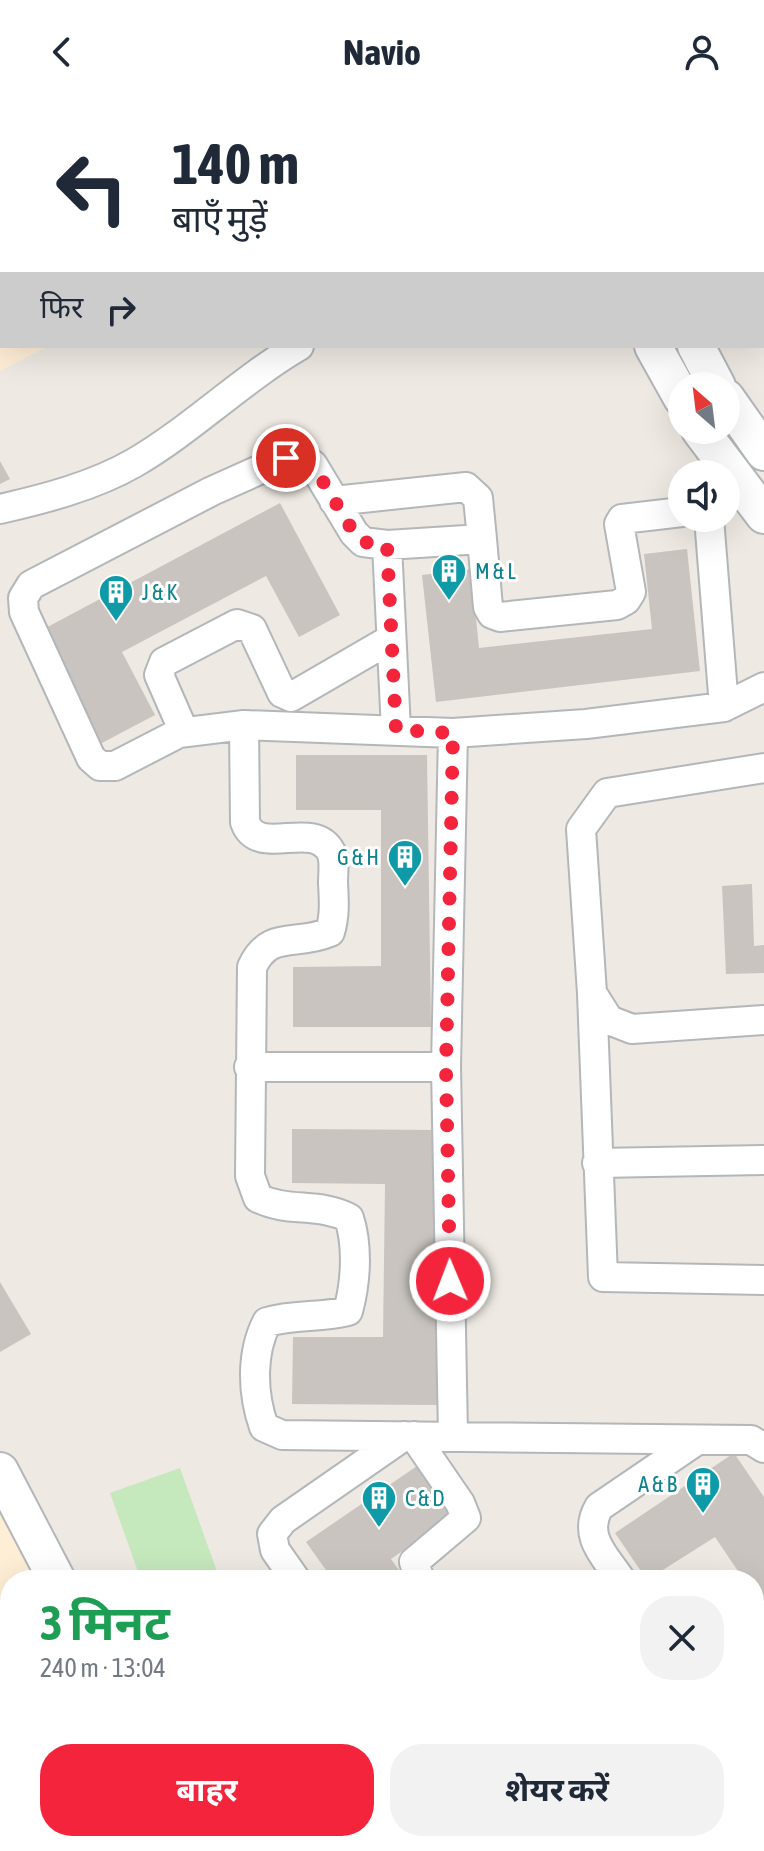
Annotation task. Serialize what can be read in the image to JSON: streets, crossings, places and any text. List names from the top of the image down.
{
  "places": {
    "building": [
      "M & L",
      "J & K",
      "G & H",
      "A & B",
      "C & D"
    ]
  },
  "north": "top left",
  "page": {
    "header": "Navio",
    "turn": ["140 m", "बाएँ मुड़ें"],
    "then": "फिर",
    "heading": ["3 मिनट", "240 m · 13:04"],
    "buttons": ["बाहर", "शेयर करें"]
  }
}
